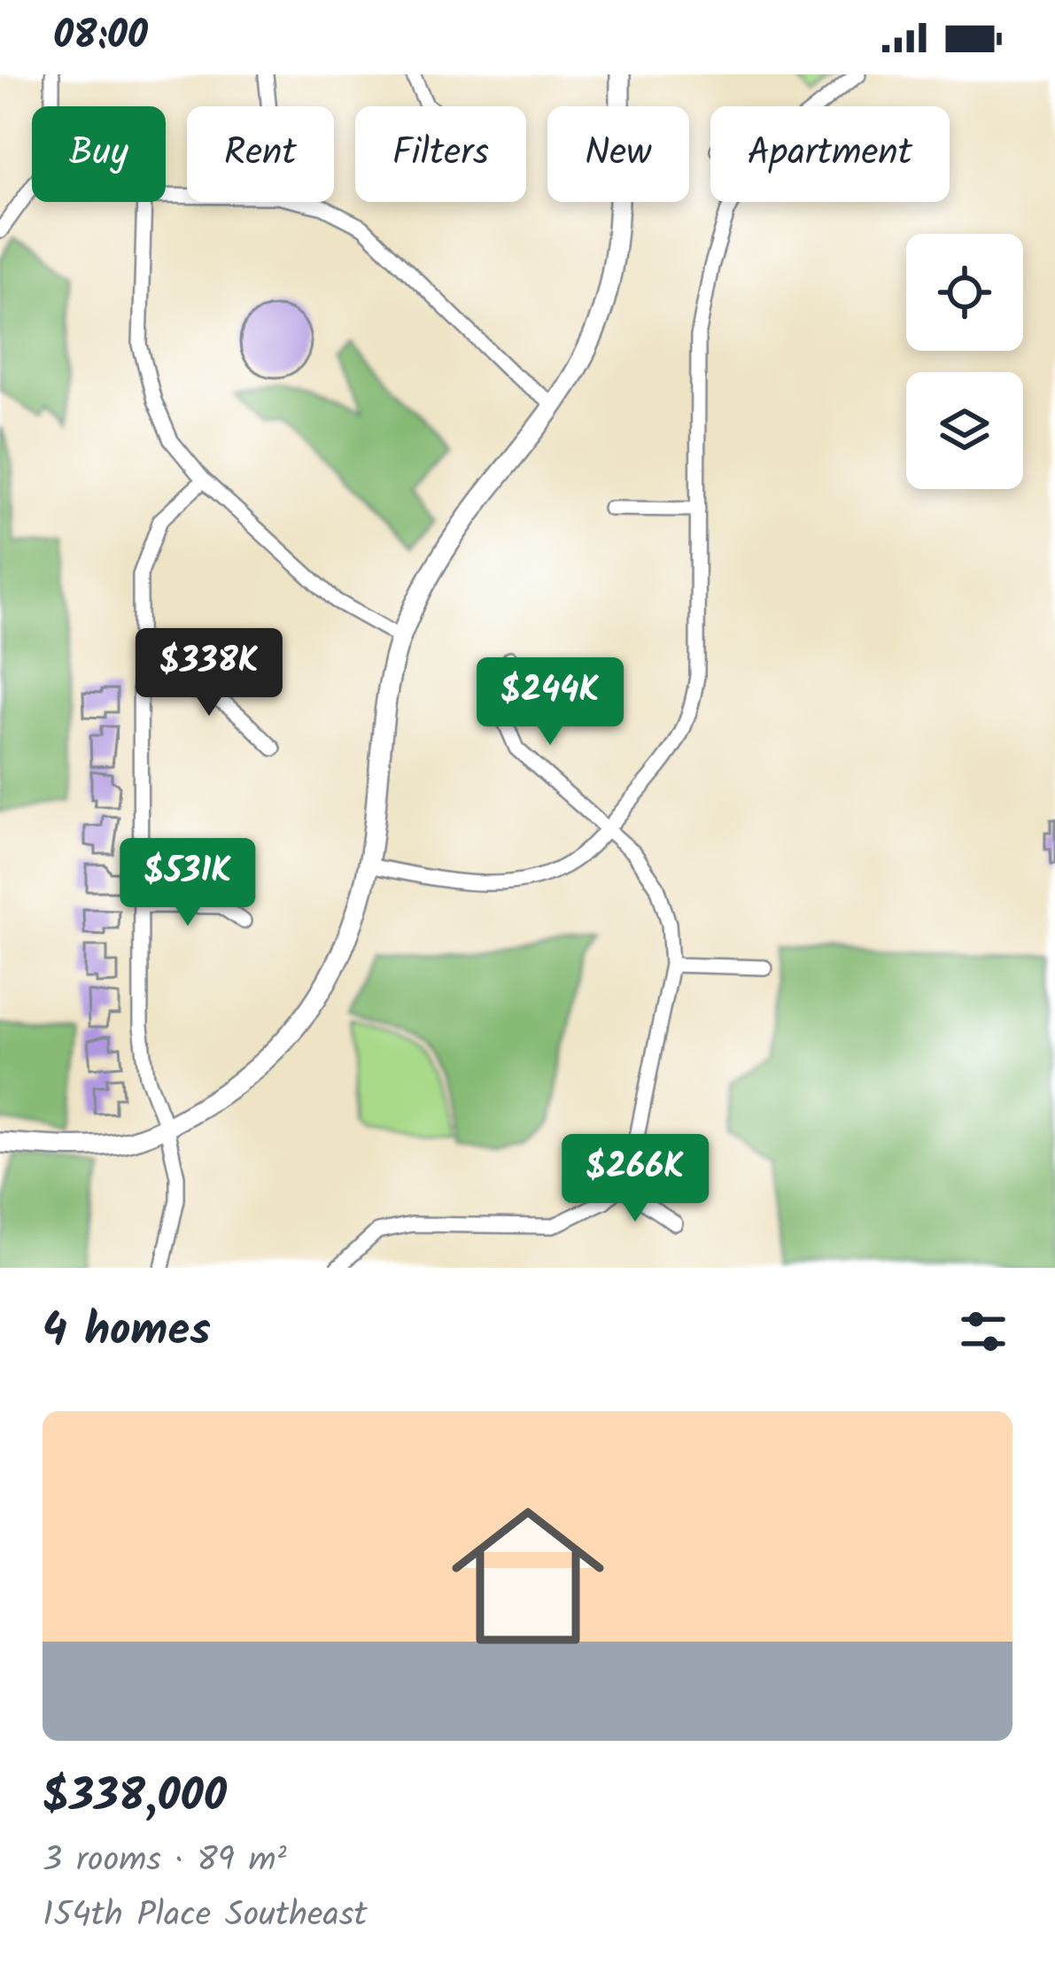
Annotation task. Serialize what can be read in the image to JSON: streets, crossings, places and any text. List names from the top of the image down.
{
  "page": {
    "status": "08:00",
    "chip": [
      "Buy",
      "Rent",
      "Filters",
      "New",
      "Apartment"
    ],
    "price": [
      "$338K",
      "$244K",
      "$531K",
      "$266K"
    ],
    "heading": "4 homes",
    "list": [
      {
        "name": "$338,000",
        "note": "3 rooms · 89 m² · 154th Place Southeast"
      }
    ]
  }
}
